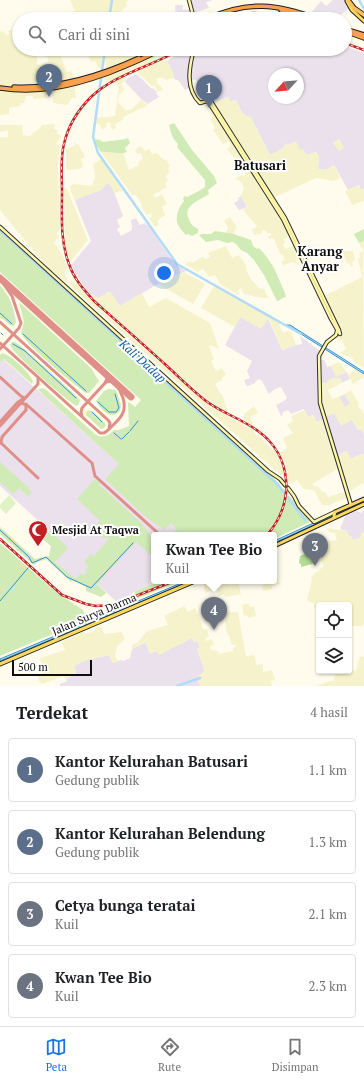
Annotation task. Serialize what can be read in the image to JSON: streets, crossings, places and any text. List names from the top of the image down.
{
  "streets": {
    "main road": ["Jalan Surya Darma"]
  },
  "districts": ["Batusari", "Karang Anyar"],
  "water": ["Kali Dadap"],
  "places": {
    "mosque": ["Mesjid At Taqwa"]
  },
  "scale_bar": "500 m",
  "north": "bottom left",
  "page": {
    "search": "Cari di sini",
    "pins": [
      "2",
      "1",
      "3",
      "4"
    ],
    "popup": ["Kwan Tee Bio", "Kuil"],
    "scale": "500 m",
    "heading": ["Terdekat", "4 hasil"],
    "list": [
      {
        "mark": "1",
        "name": "Kantor Kelurahan Batusari",
        "note": "Gedung publik",
        "value": "1.1 km"
      },
      {
        "mark": "2",
        "name": "Kantor Kelurahan Belendung",
        "note": "Gedung publik",
        "value": "1.3 km"
      },
      {
        "mark": "3",
        "name": "Cetya bunga teratai",
        "note": "Kuil",
        "value": "2.1 km"
      },
      {
        "mark": "4",
        "name": "Kwan Tee Bio",
        "note": "Kuil",
        "value": "2.3 km"
      }
    ],
    "nav": ["Peta", "Rute", "Disimpan"]
  }
}
